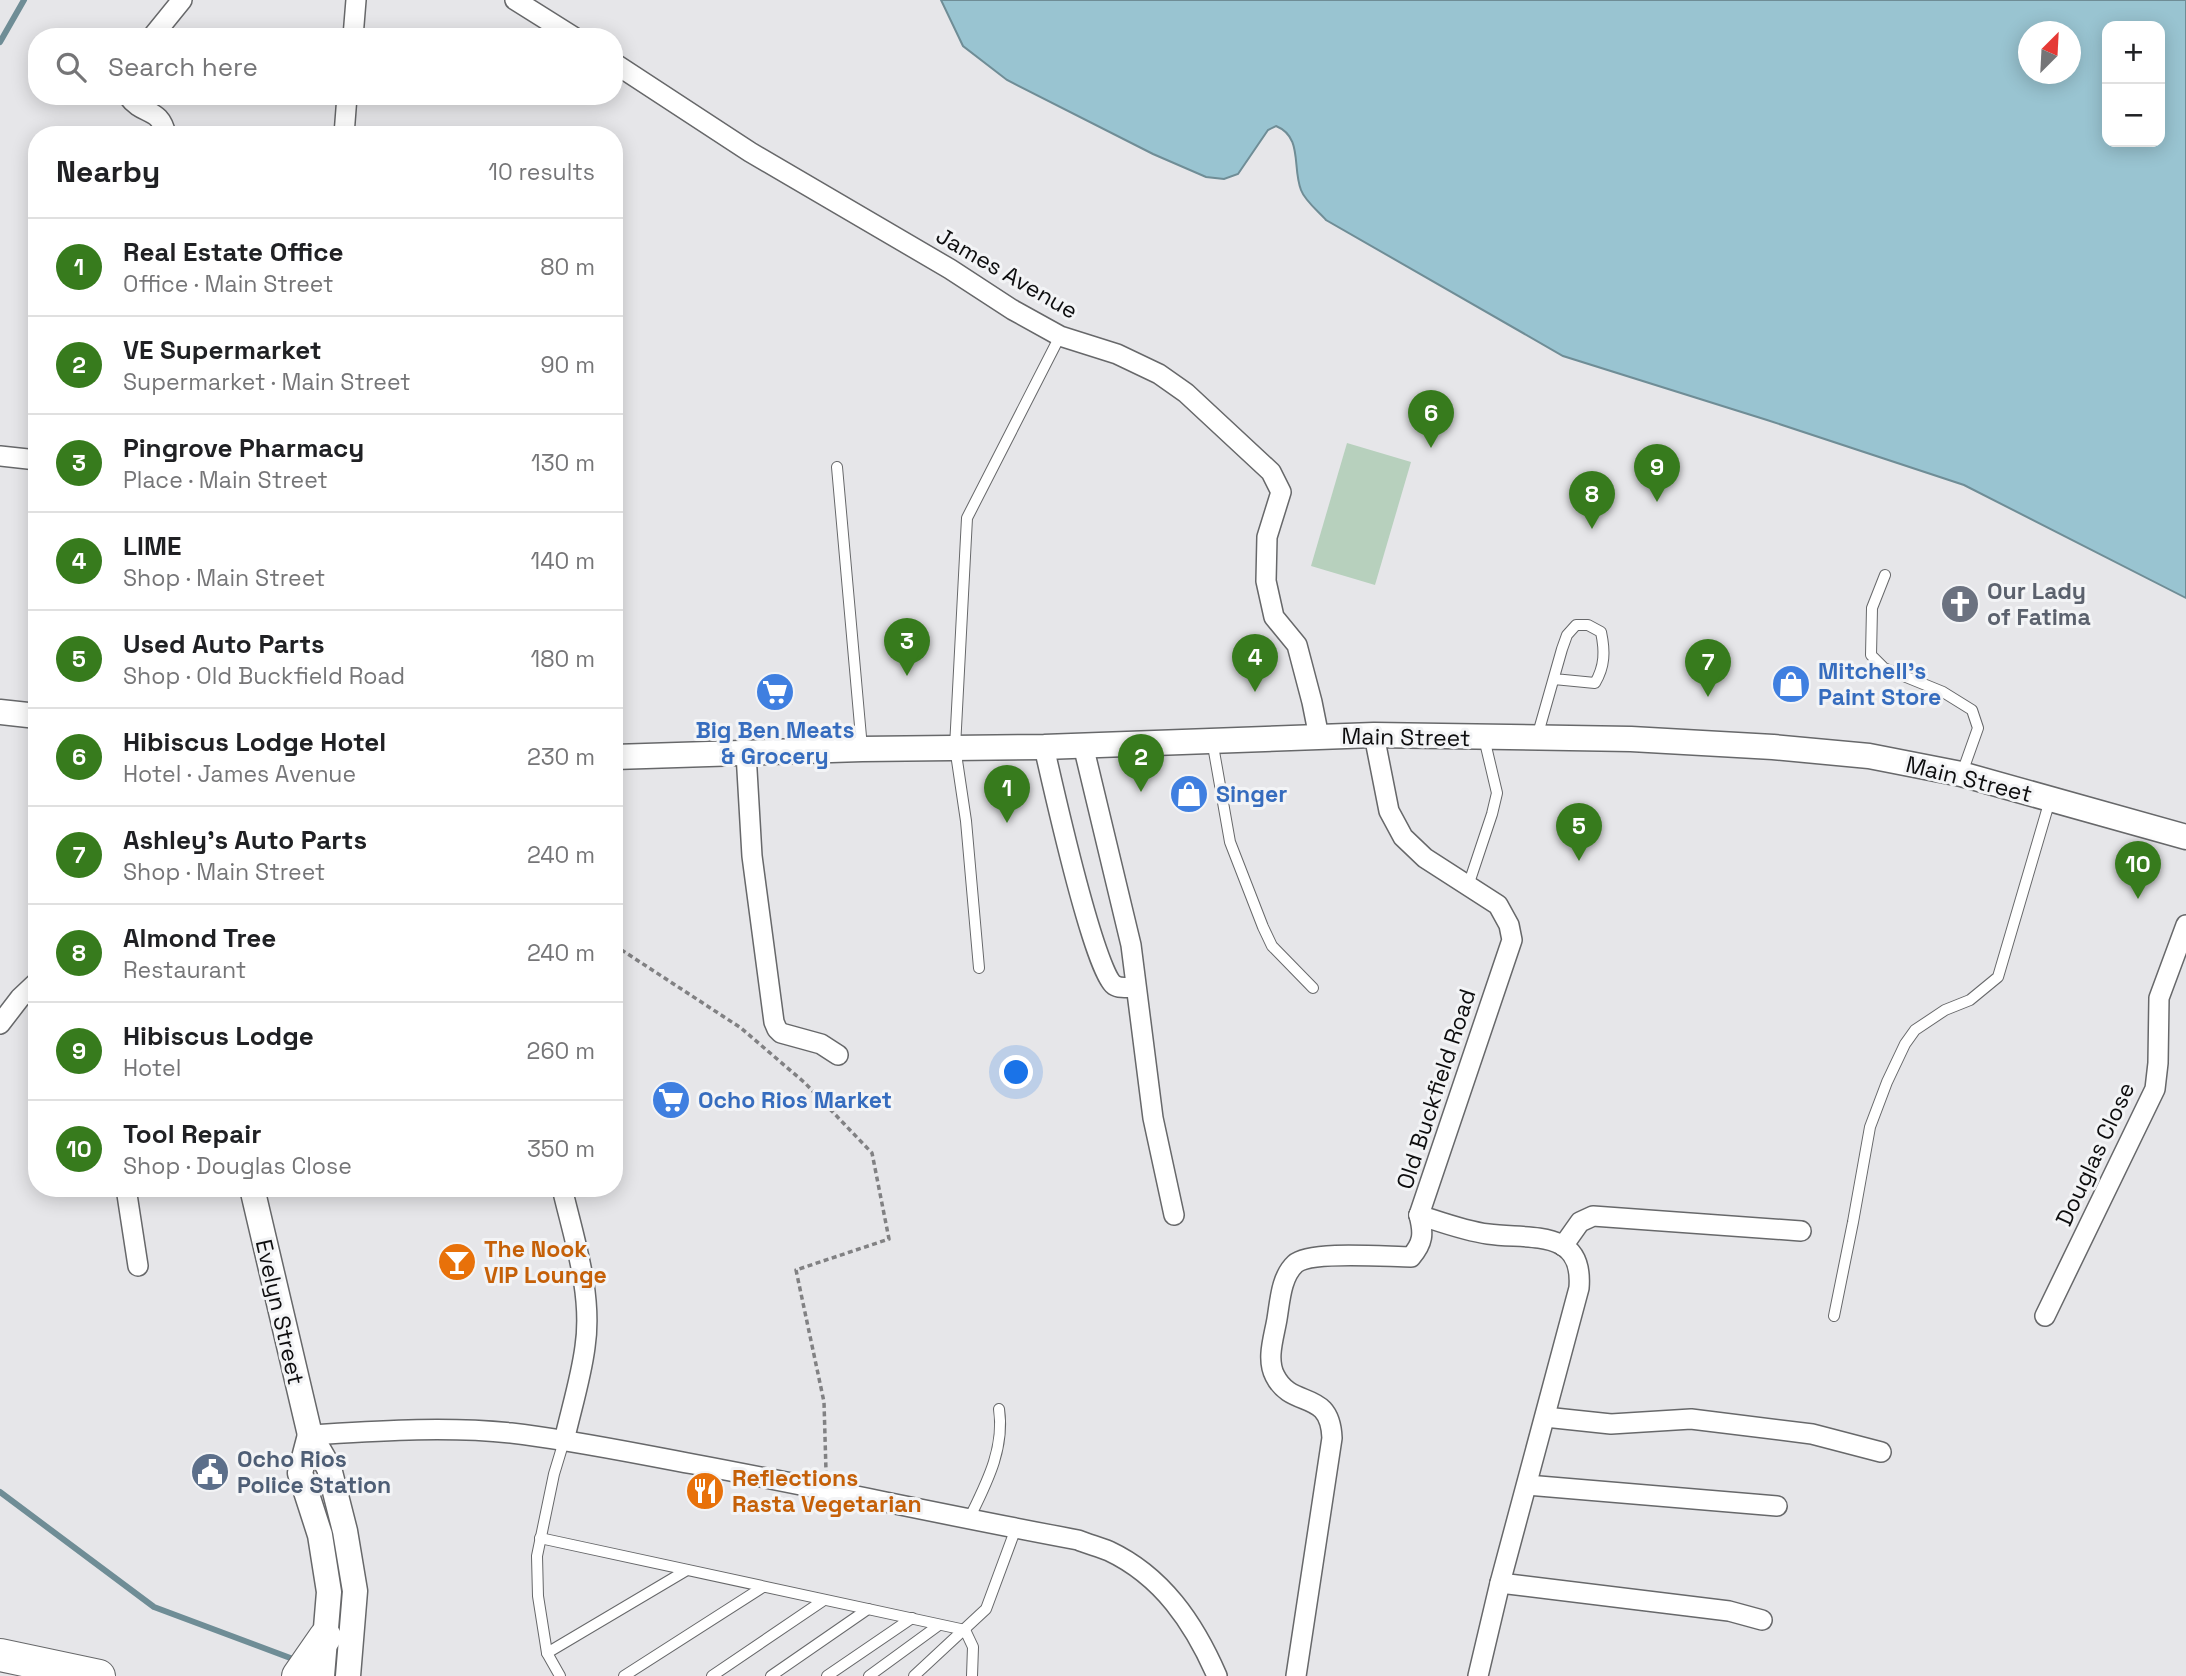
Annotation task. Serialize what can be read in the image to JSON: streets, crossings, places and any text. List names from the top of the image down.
{
  "streets": {
    "street": [
      "James Avenue",
      "Main Street",
      "Old Buckfield Road",
      "Douglas Close",
      "Evelyn Street"
    ]
  },
  "crossings": [
    ["James Avenue", "Main Street"],
    ["Main Street", "Old Buckfield Road"]
  ],
  "places": {
    "church": ["Our Lady of Fatima"],
    "shop": ["Mitchell's Paint Store", "Singer"],
    "supermarket": ["Big Ben Meats & Grocery", "Ocho Rios Market"],
    "bar": ["The Nook VIP Lounge"],
    "public building": ["Ocho Rios Police Station"],
    "restaurant": ["Reflections Rasta Vegetarian"]
  },
  "north": "top right",
  "page": {
    "map_buttons": ["+", "−"],
    "search": "Search here",
    "heading": ["Nearby", "10 results"],
    "list": [
      {
        "mark": "1",
        "name": "Real Estate Office",
        "note": "Office · Main Street",
        "value": "80 m"
      },
      {
        "mark": "2",
        "name": "VE Supermarket",
        "note": "Supermarket · Main Street",
        "value": "90 m"
      },
      {
        "mark": "3",
        "name": "Pingrove Pharmacy",
        "note": "Place · Main Street",
        "value": "130 m"
      },
      {
        "mark": "4",
        "name": "LIME",
        "note": "Shop · Main Street",
        "value": "140 m"
      },
      {
        "mark": "5",
        "name": "Used Auto Parts",
        "note": "Shop · Old Buckfield Road",
        "value": "180 m"
      },
      {
        "mark": "6",
        "name": "Hibiscus Lodge Hotel",
        "note": "Hotel · James Avenue",
        "value": "230 m"
      },
      {
        "mark": "7",
        "name": "Ashley's Auto Parts",
        "note": "Shop · Main Street",
        "value": "240 m"
      },
      {
        "mark": "8",
        "name": "Almond Tree",
        "note": "Restaurant",
        "value": "240 m"
      },
      {
        "mark": "9",
        "name": "Hibiscus Lodge",
        "note": "Hotel",
        "value": "260 m"
      },
      {
        "mark": "10",
        "name": "Tool Repair",
        "note": "Shop · Douglas Close",
        "value": "350 m"
      }
    ],
    "pins": [
      "6",
      "9",
      "8",
      "3",
      "4",
      "7",
      "2",
      "1",
      "5",
      "10"
    ]
  }
}
